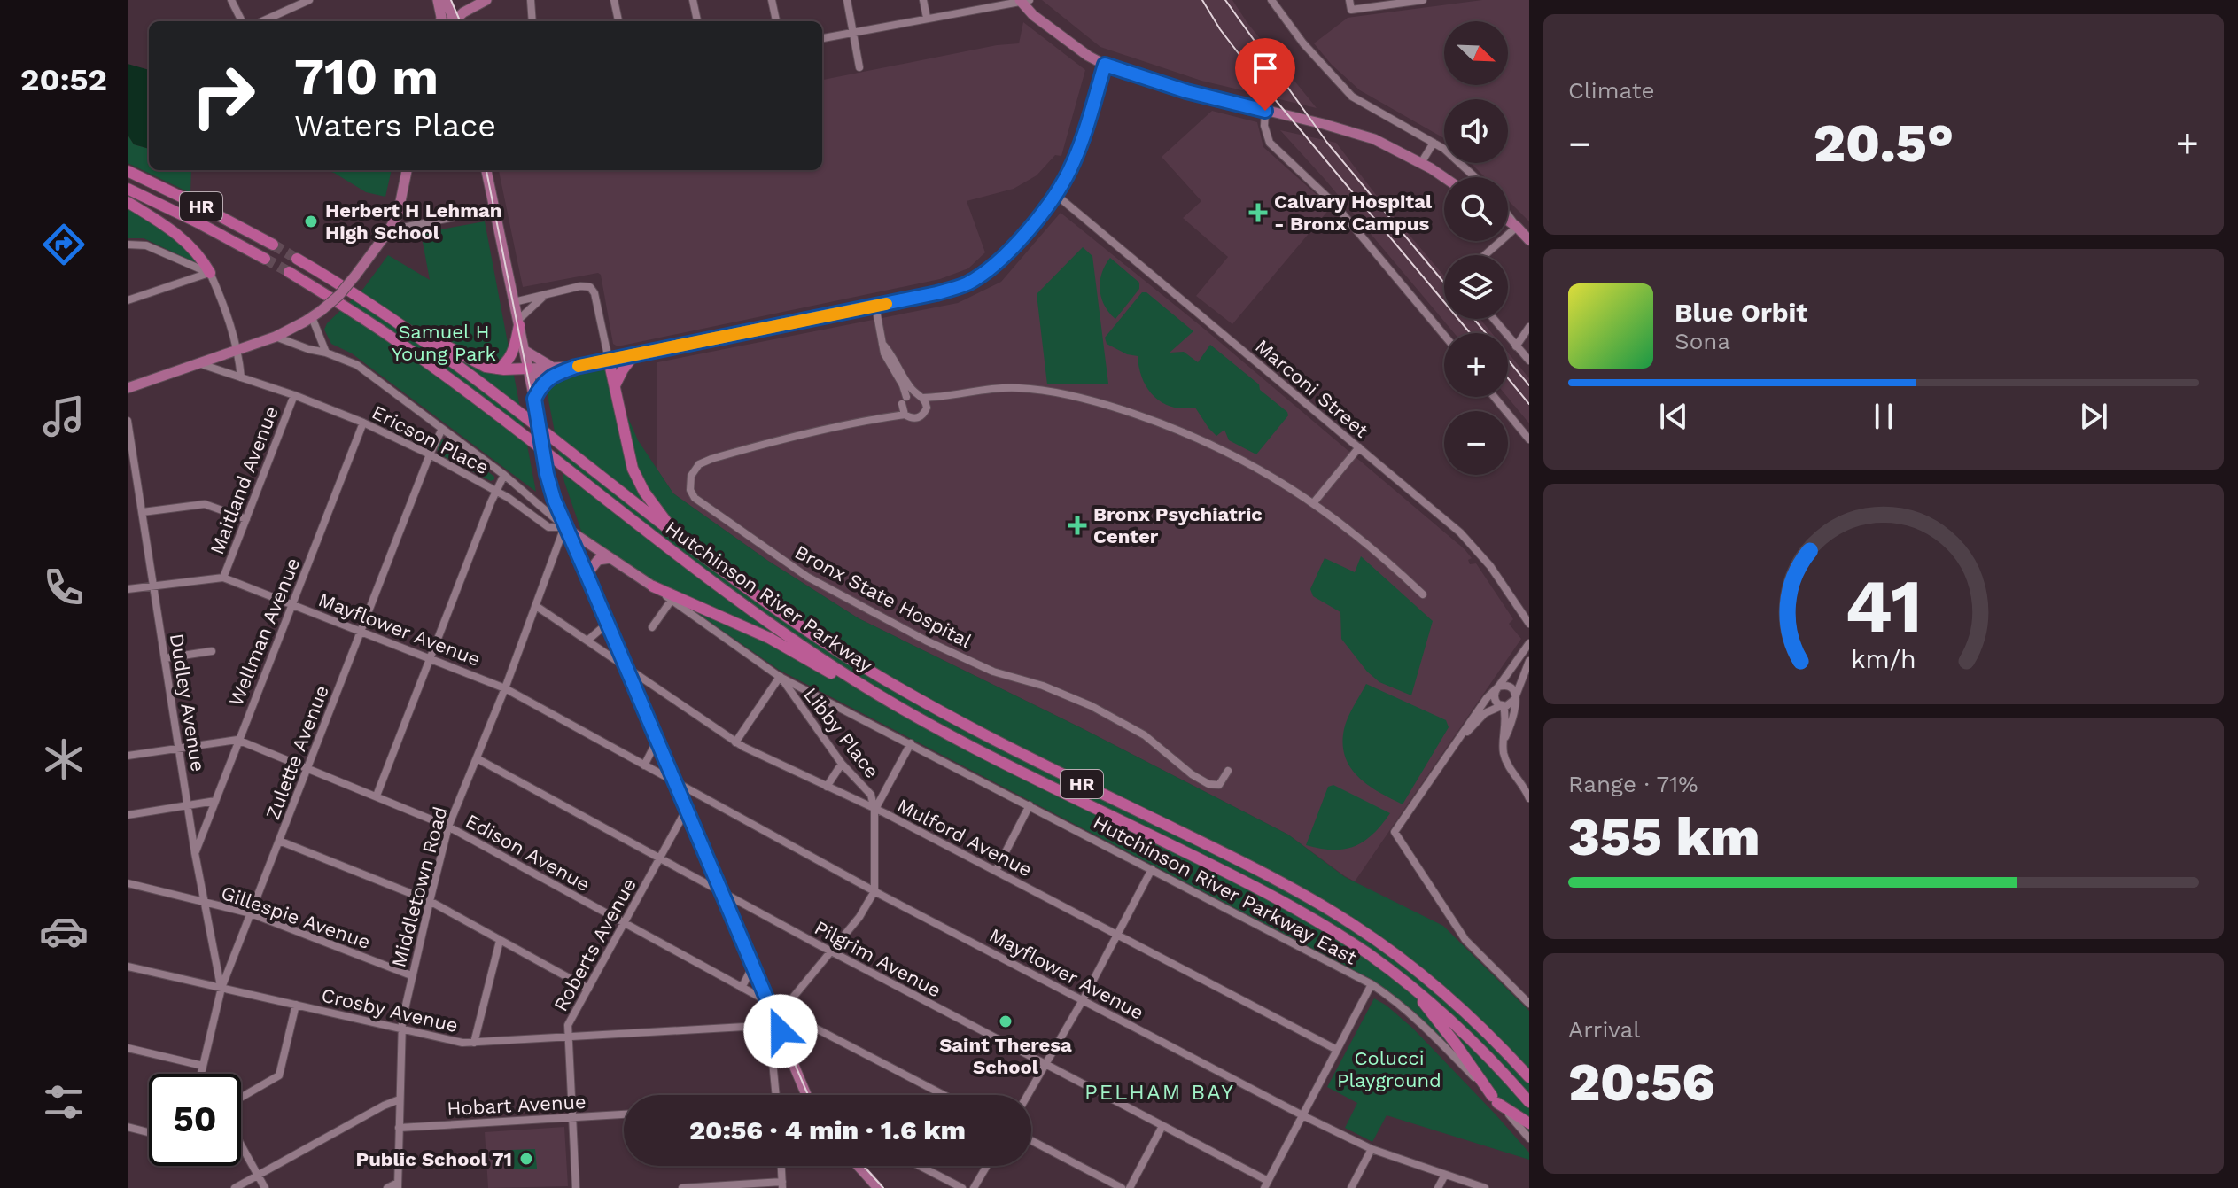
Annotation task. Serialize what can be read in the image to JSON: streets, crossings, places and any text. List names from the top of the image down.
{
  "streets": {
    "highway": ["HR", "Hutchinson River Parkway"],
    "street": [
      "Marconi Street",
      "Ericson Place",
      "Maitland Avenue",
      "Bronx State Hospital",
      "Mayflower Avenue",
      "Wellman Avenue",
      "Dudley Avenue",
      "Libby Place",
      "Zulette Avenue",
      "Mulford Avenue",
      "Edison Avenue",
      "Middletown Road",
      "Hutchinson River Parkway East",
      "Gillespie Avenue",
      "Roberts Avenue",
      "Pilgrim Avenue",
      "Crosby Avenue",
      "Hobart Avenue"
    ]
  },
  "crossings": [
    ["Ericson Place", "Maitland Avenue"],
    ["Ericson Place", "Wellman Avenue"],
    ["Ericson Place", "Zulette Avenue"],
    ["Ericson Place", "Middletown Road"],
    ["Maitland Avenue", "Mayflower Avenue"],
    ["Mayflower Avenue", "Wellman Avenue"],
    ["Mayflower Avenue", "Dudley Avenue"],
    ["Mayflower Avenue", "Zulette Avenue"],
    ["Mayflower Avenue", "Middletown Road"],
    ["Wellman Avenue", "Dudley Avenue"],
    ["Wellman Avenue", "Edison Avenue"],
    ["Dudley Avenue", "Zulette Avenue"],
    ["Dudley Avenue", "Gillespie Avenue"],
    ["Dudley Avenue", "Crosby Avenue"],
    ["Libby Place", "Mulford Avenue"],
    ["Libby Place", "Hutchinson River Parkway East"],
    ["Zulette Avenue", "Edison Avenue"],
    ["Zulette Avenue", "Gillespie Avenue"],
    ["Zulette Avenue", "Crosby Avenue"],
    ["Mulford Avenue", "Middletown Road"],
    ["Edison Avenue", "Middletown Road"],
    ["Edison Avenue", "Roberts Avenue"],
    ["Middletown Road", "Gillespie Avenue"],
    ["Middletown Road", "Pilgrim Avenue"],
    ["Middletown Road", "Crosby Avenue"],
    ["Middletown Road", "Hobart Avenue"],
    ["Roberts Avenue", "Pilgrim Avenue"],
    ["Roberts Avenue", "Crosby Avenue"],
    ["Roberts Avenue", "Hobart Avenue"]
  ],
  "districts": ["PELHAM BAY"],
  "parks": ["Samuel H Young Park", "Colucci Playground"],
  "places": {
    "health": ["Calvary Hospital - Bronx Campus", "Bronx Psychiatric Center"],
    "other": ["Herbert H Lehman High School", "Saint Theresa School", "Public School 71"]
  },
  "north": "bottom right",
  "page": {
    "tabs": "20:52",
    "tile": [
      "Climate",
      ["Range · 71%", "355 km"],
      ["Arrival", "20:56"]
    ],
    "map_buttons": ["+", "−"],
    "turn": ["710 m", "Waters Place"],
    "heat": ["−", "20.5°", "+"],
    "song": ["Blue Orbit", "Sona"],
    "limit": "50",
    "trip": "20:56 · 4 min · 1.6 km",
    "gauge": ["41", "km/h"]
  }
}
